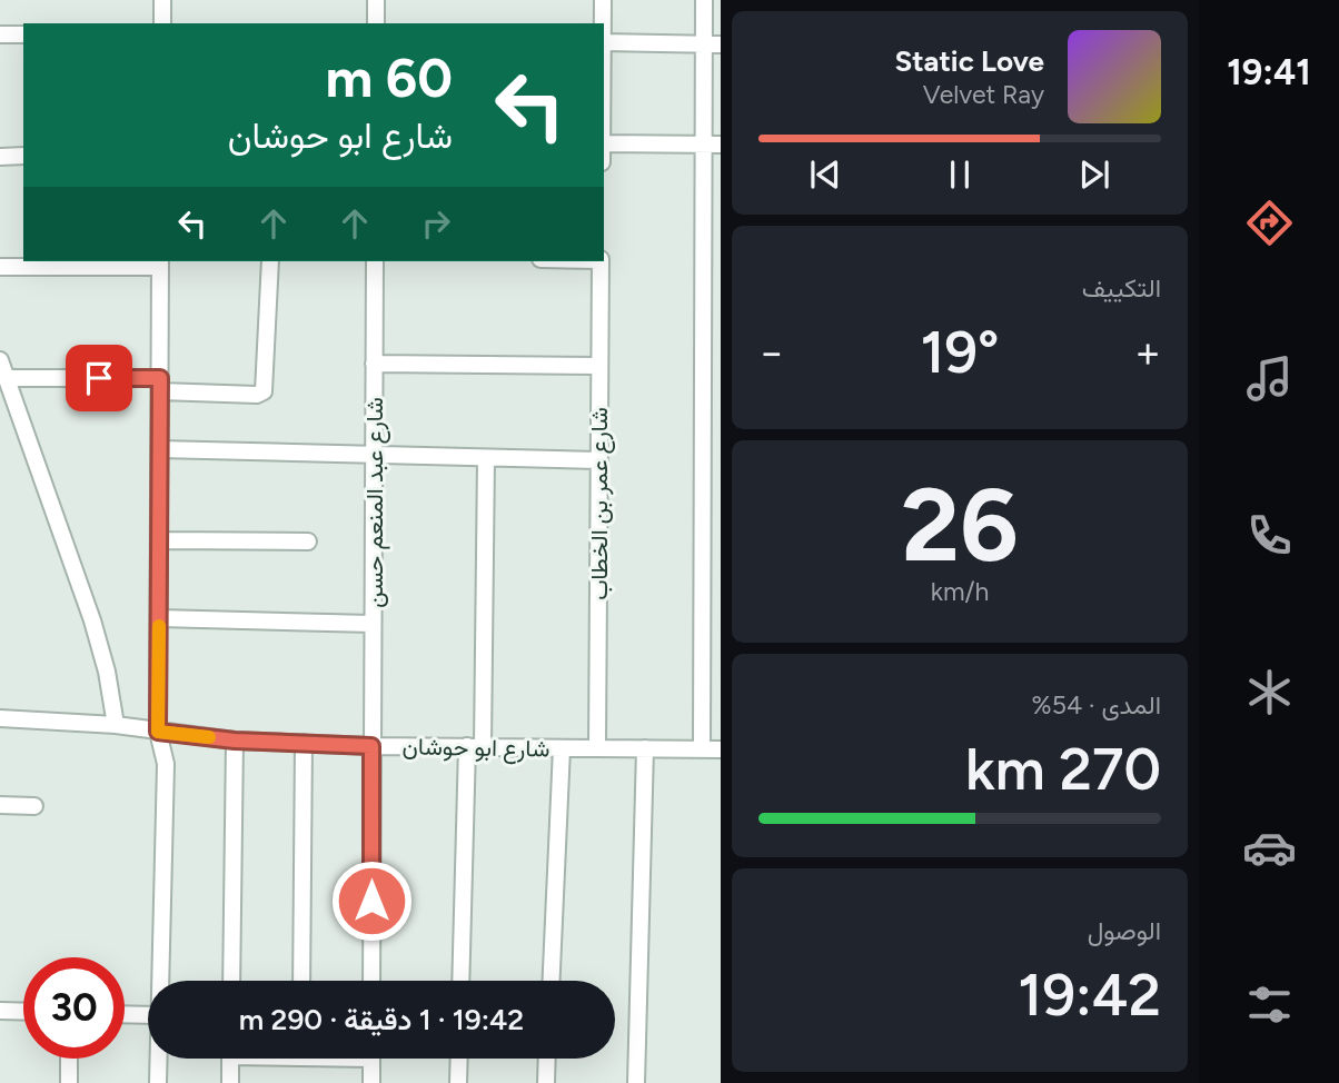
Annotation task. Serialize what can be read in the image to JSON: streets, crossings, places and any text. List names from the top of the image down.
{
  "streets": {
    "street": ["شارع عبد المنعم حسن", "شارع عمر بن الخطاب", "شارع ابو حوشان"]
  },
  "crossings": [
    ["شارع عبد المنعم حسن", "شارع ابو حوشان"],
    ["شارع عمر بن الخطاب", "شارع ابو حوشان"]
  ],
  "page": {
    "tabs": "19:41",
    "turn": ["60 m", "شارع ابو حوشان"],
    "song": ["Static Love", "Velvet Ray"],
    "tile": [
      "التكييف",
      ["26", "km/h"],
      ["المدى · 54%", "270 km"],
      ["الوصول", "19:42"]
    ],
    "heat": ["−", "19°", "+"],
    "limit": "30",
    "trip": "19:42 · 1 دقيقة · 290 m"
  }
}
